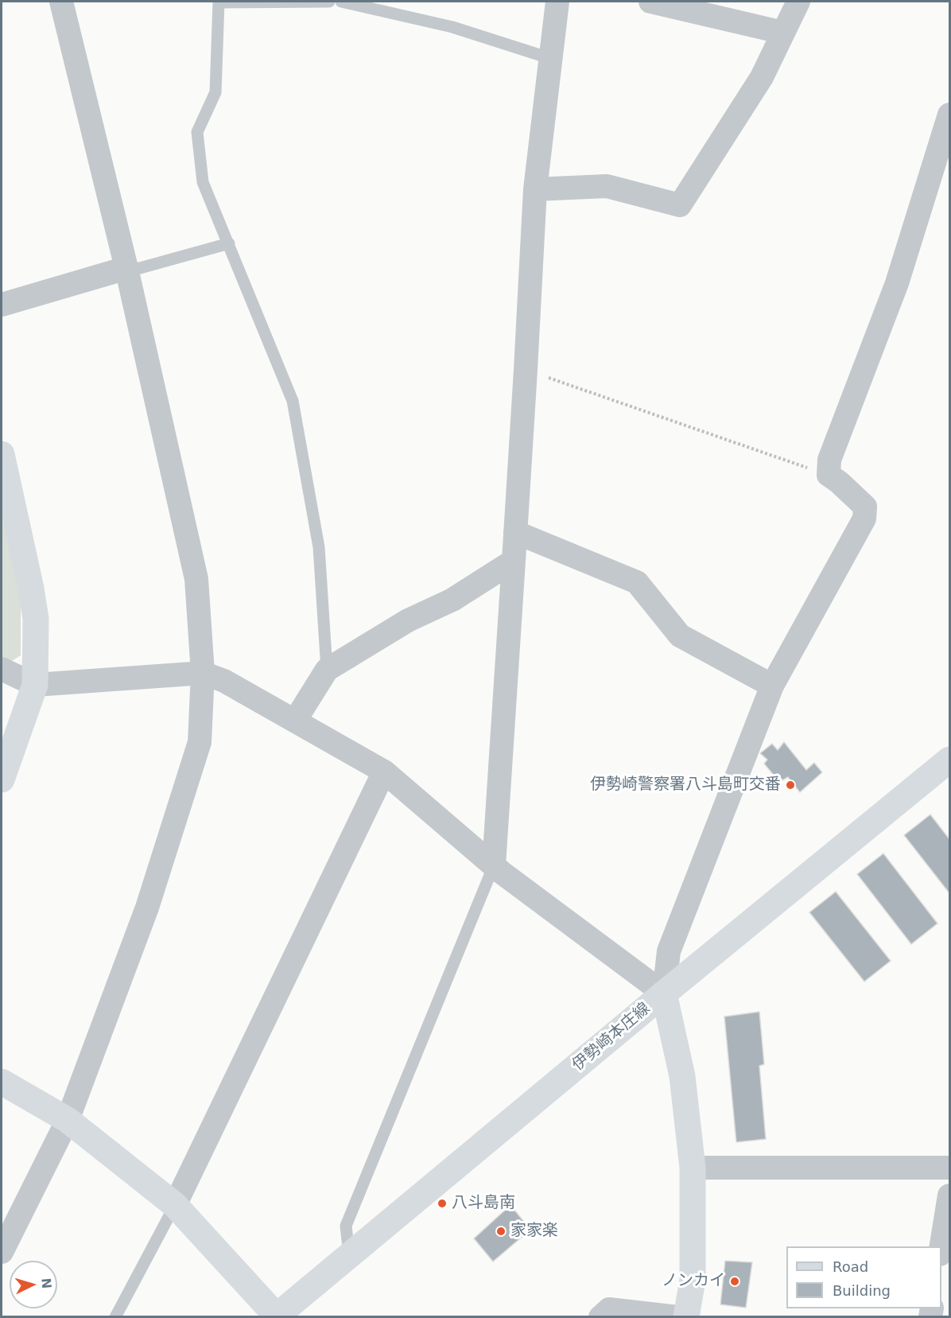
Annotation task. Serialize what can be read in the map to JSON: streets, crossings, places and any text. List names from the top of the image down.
{
  "streets": {
    "street": ["伊勢崎本庄線"]
  },
  "places": [
    "伊勢崎警察署八斗島町交番",
    "八斗島南",
    "家家楽",
    "ノンカイ"
  ],
  "legend": ["Road", "Building"],
  "north": "right"
}
